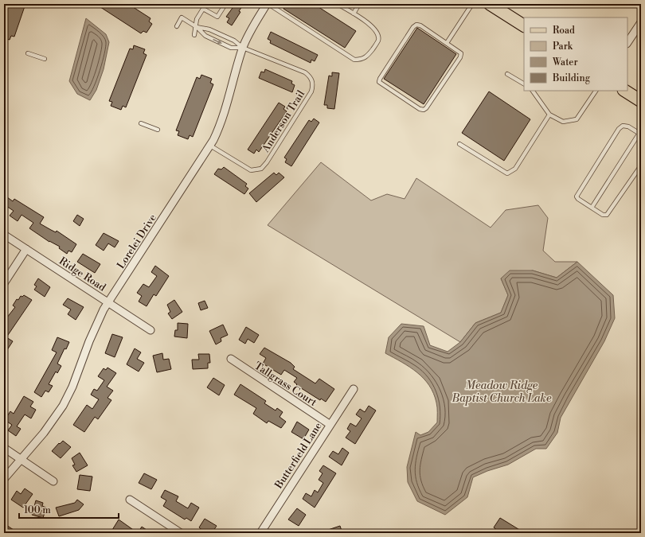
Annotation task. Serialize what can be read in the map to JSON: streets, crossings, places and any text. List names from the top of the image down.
{
  "streets": {
    "street": [
      "Lorelei Drive",
      "Ridge Road",
      "Tallgrass Court",
      "Butterfield Lane"
    ],
    "lane": ["Anderson Trail"]
  },
  "crossings": [
    ["Anderson Trail", "Lorelei Drive"],
    ["Lorelei Drive", "Ridge Road"],
    ["Tallgrass Court", "Butterfield Lane"]
  ],
  "water": ["Meadow Ridge Baptist Church Lake"],
  "legend": [
    "Road",
    "Park",
    "Water",
    "Building"
  ],
  "scale_bar": "100 m"
}
